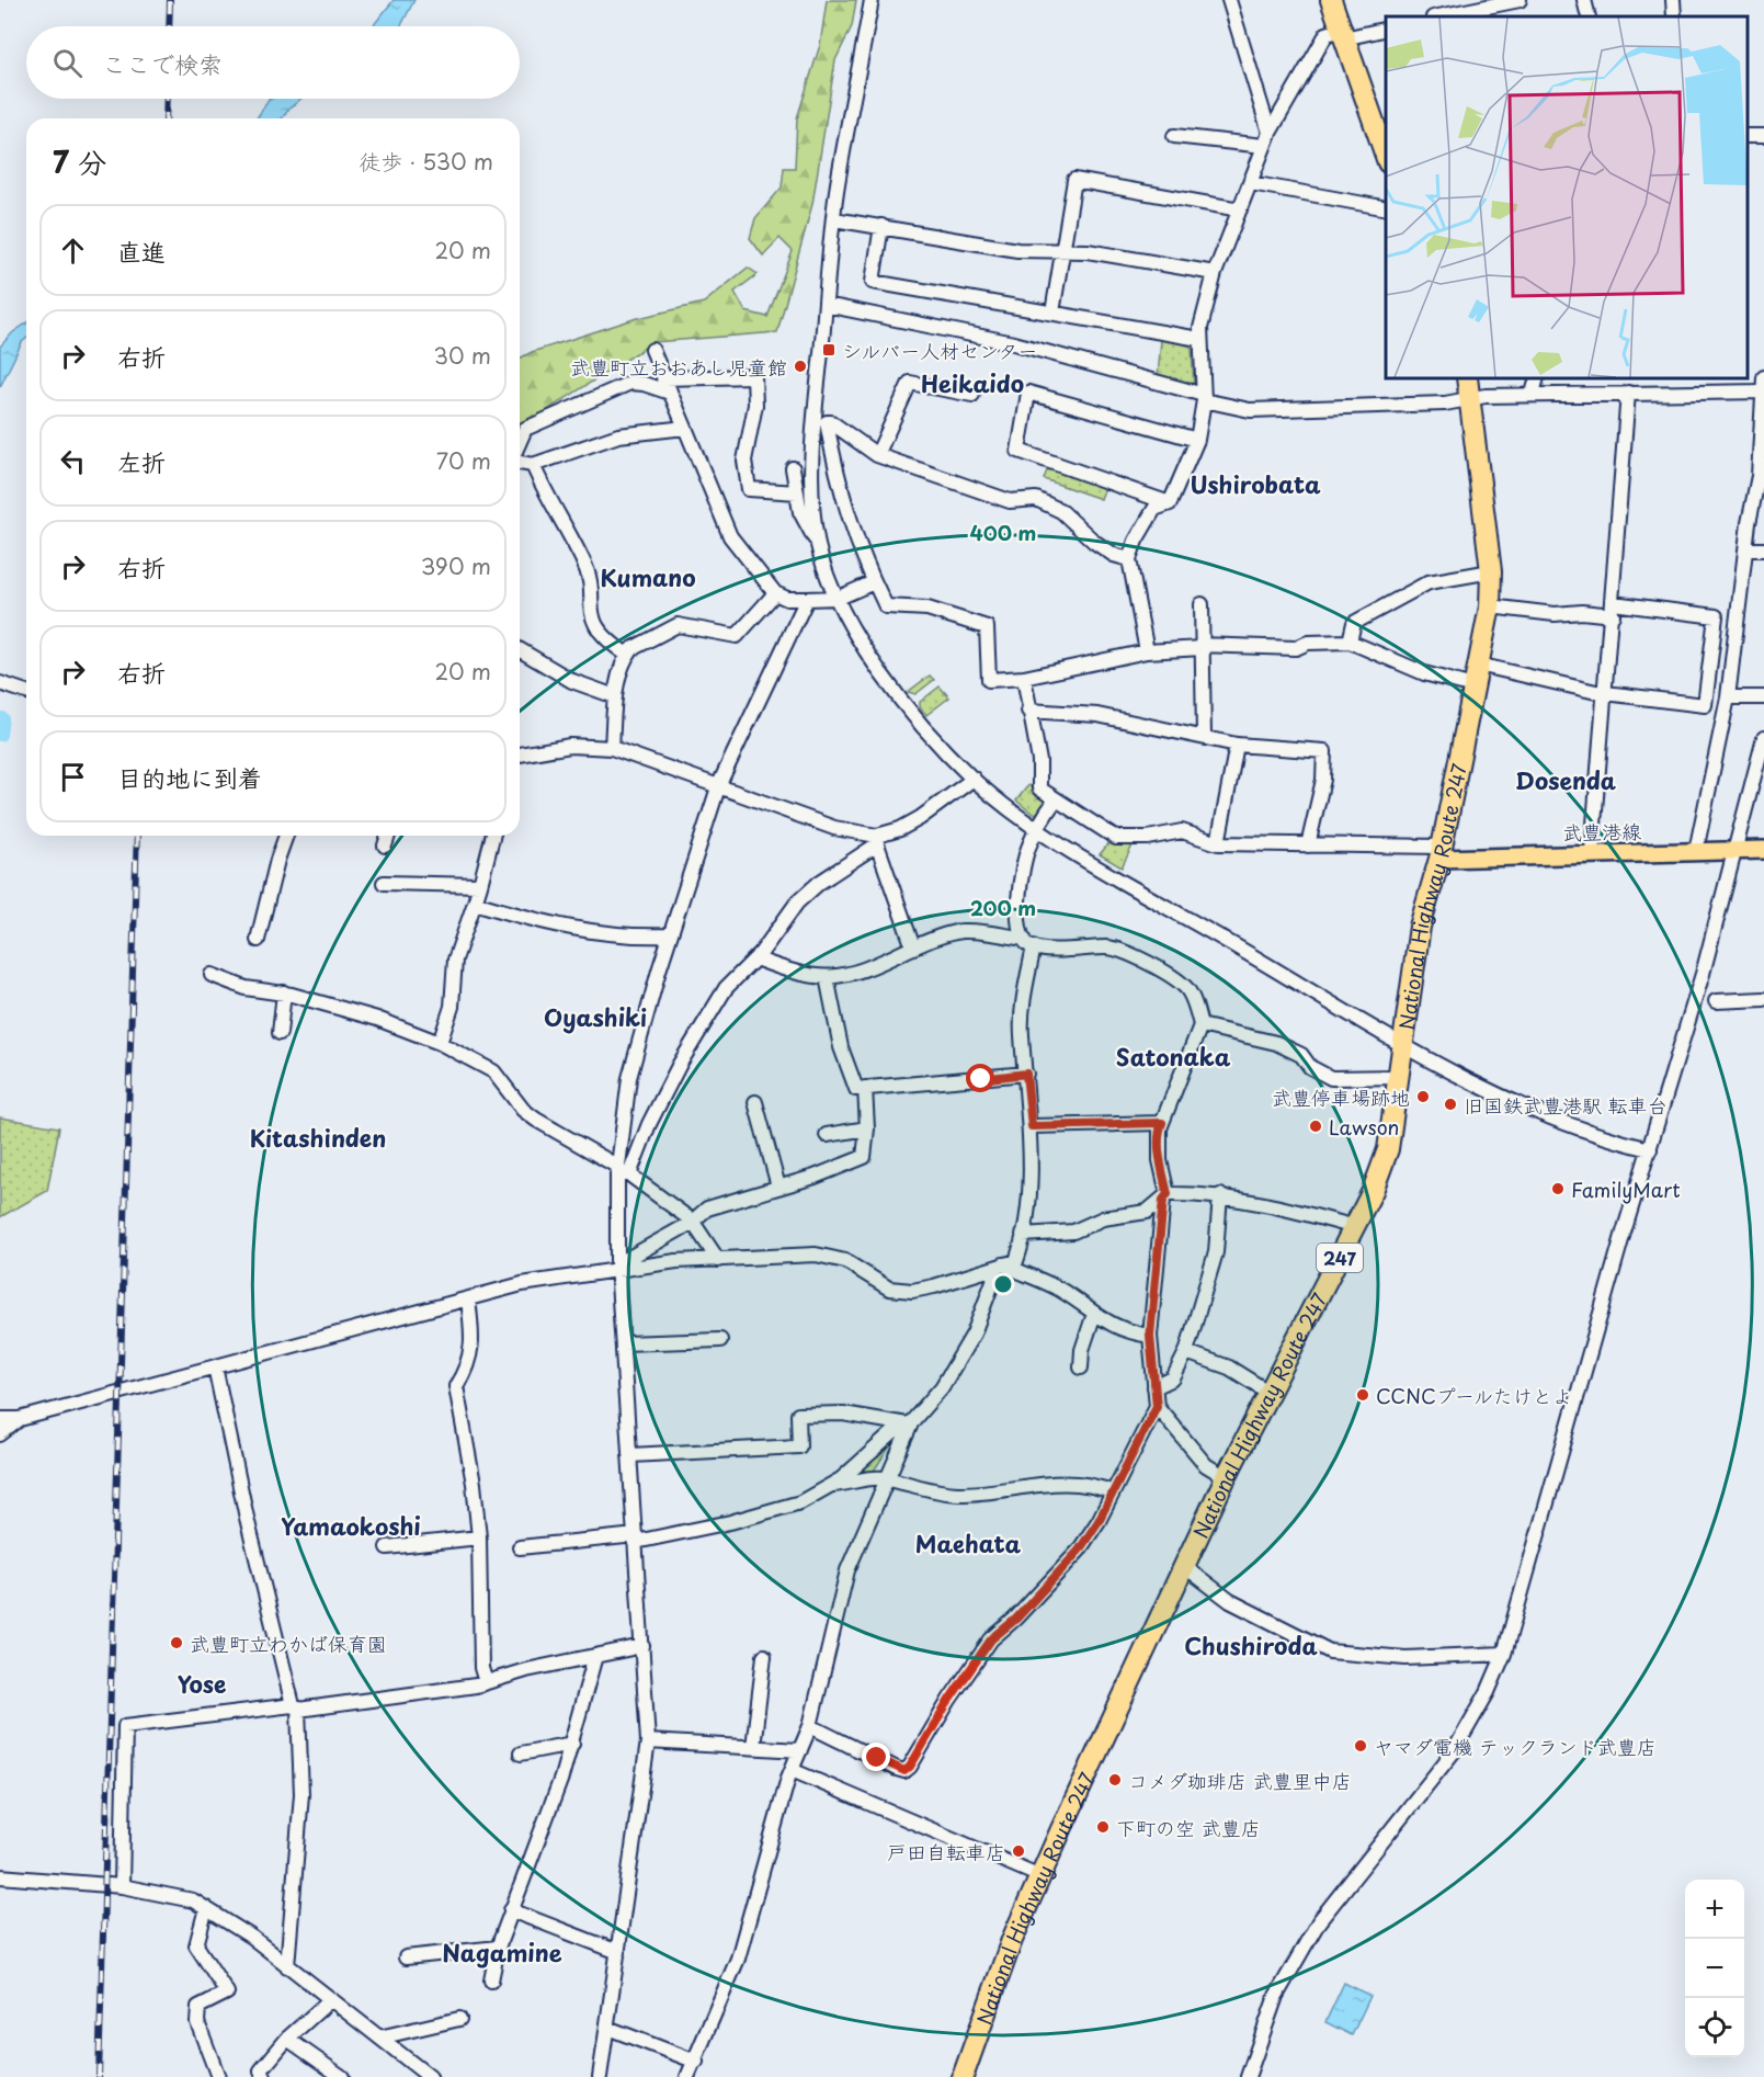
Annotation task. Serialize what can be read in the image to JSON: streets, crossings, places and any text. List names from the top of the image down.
{
  "streets": {
    "highway": ["National Highway Route 247", "247"],
    "main road": ["武豊港線"]
  },
  "crossings": [
    ["武豊港線", "National Highway Route 247"]
  ],
  "districts": [
    "Heikaido",
    "Ushirobata",
    "Kumano",
    "Dosenda",
    "Oyashiki",
    "Satonaka",
    "Kitashinden",
    "Yamaokoshi",
    "Maehata",
    "Chushiroda",
    "Yose",
    "Nagamine"
  ],
  "places": {
    "transit": ["シルバー人材センター"],
    "other": [
      "武豊町立おおあし児童館",
      "武豊停車場跡地",
      "旧国鉄武豊港駅 転車台",
      "Lawson",
      "FamilyMart",
      "CCNCプールたけとよ",
      "武豊町立わかば保育園",
      "ヤマダ電機 テックランド武豊店",
      "コメダ珈琲店 武豊里中店",
      "下町の空 武豊店",
      "戸田自転車店"
    ]
  },
  "page": {
    "search": "ここで検索",
    "heading": ["7 分", "徒歩 · 530 m"],
    "list": [
      ["直進", "20 m"],
      ["右折", "30 m"],
      ["左折", "70 m"],
      ["右折", "390 m"],
      ["右折", "20 m"],
      "目的地に到着"
    ],
    "map_buttons": ["+", "−"]
  },
  "rings": ["400 m", "200 m"]
}
